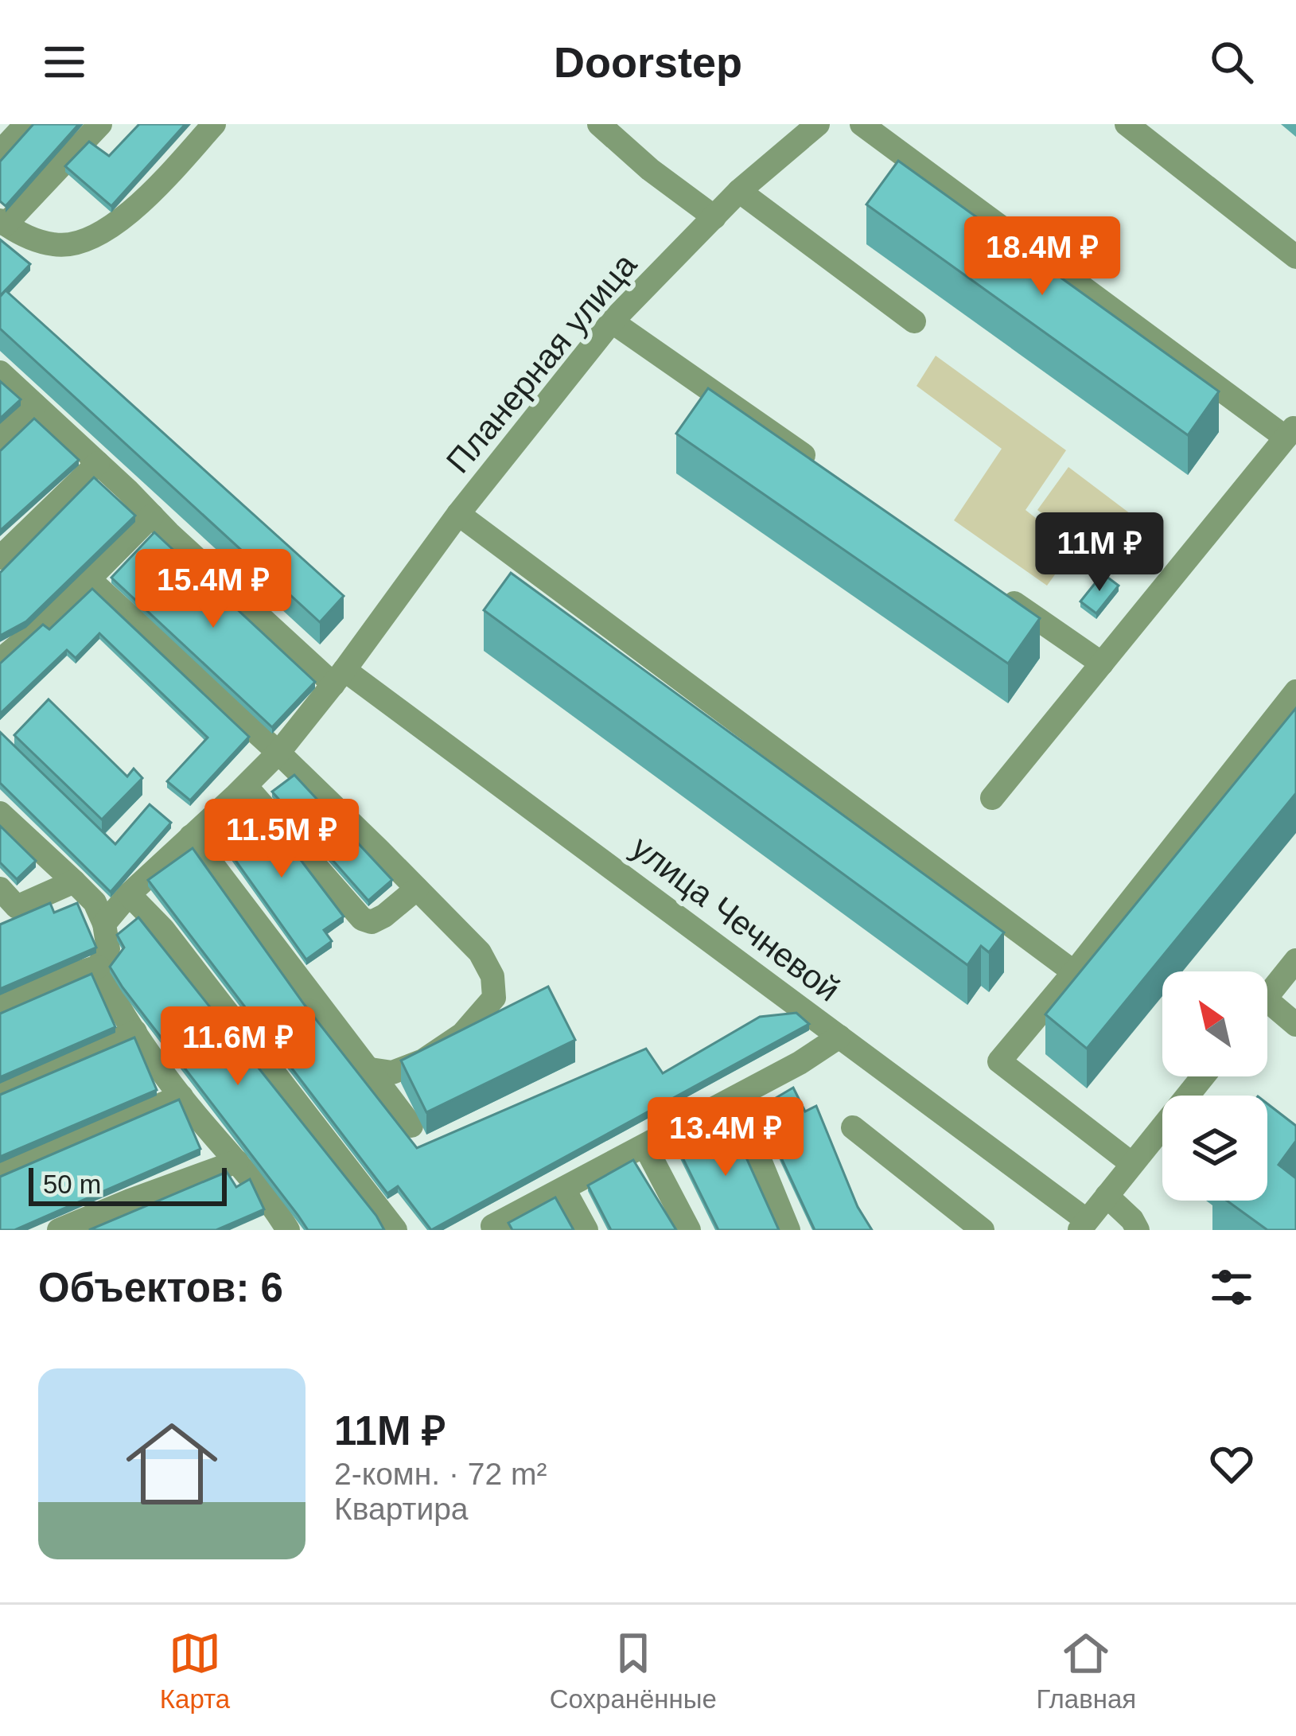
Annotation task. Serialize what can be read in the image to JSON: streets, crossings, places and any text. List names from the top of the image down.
{
  "streets": {
    "street": ["Планерная улица", "улица Чечневой"]
  },
  "crossings": [
    ["Планерная улица", "улица Чечневой"]
  ],
  "scale_bar": "50 m",
  "north": "top left",
  "page": {
    "header": "Doorstep",
    "price": [
      "18.4M ₽",
      "11M ₽",
      "15.4M ₽",
      "11.5M ₽",
      "11.6M ₽",
      "13.4M ₽"
    ],
    "scale": "50 m",
    "heading": "Объектов: 6",
    "list": [
      {
        "name": "11M ₽",
        "note": "2-комн. · 72 m² · Квартира"
      }
    ],
    "tabs": ["Карта", "Сохранённые", "Главная"]
  }
}
